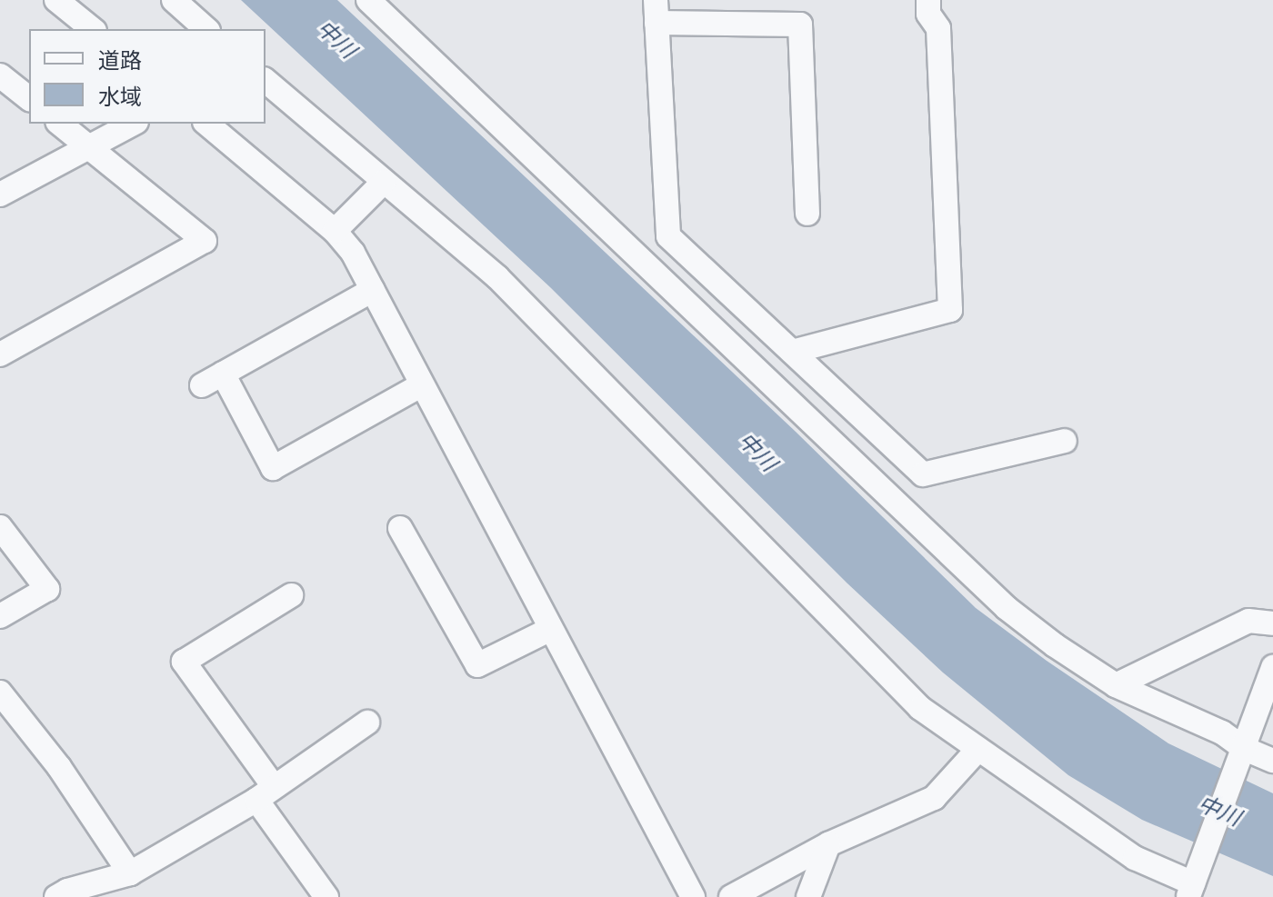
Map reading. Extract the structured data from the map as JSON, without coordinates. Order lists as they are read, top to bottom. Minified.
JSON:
{"water":["中川"],"legend":["道路","水域"]}
